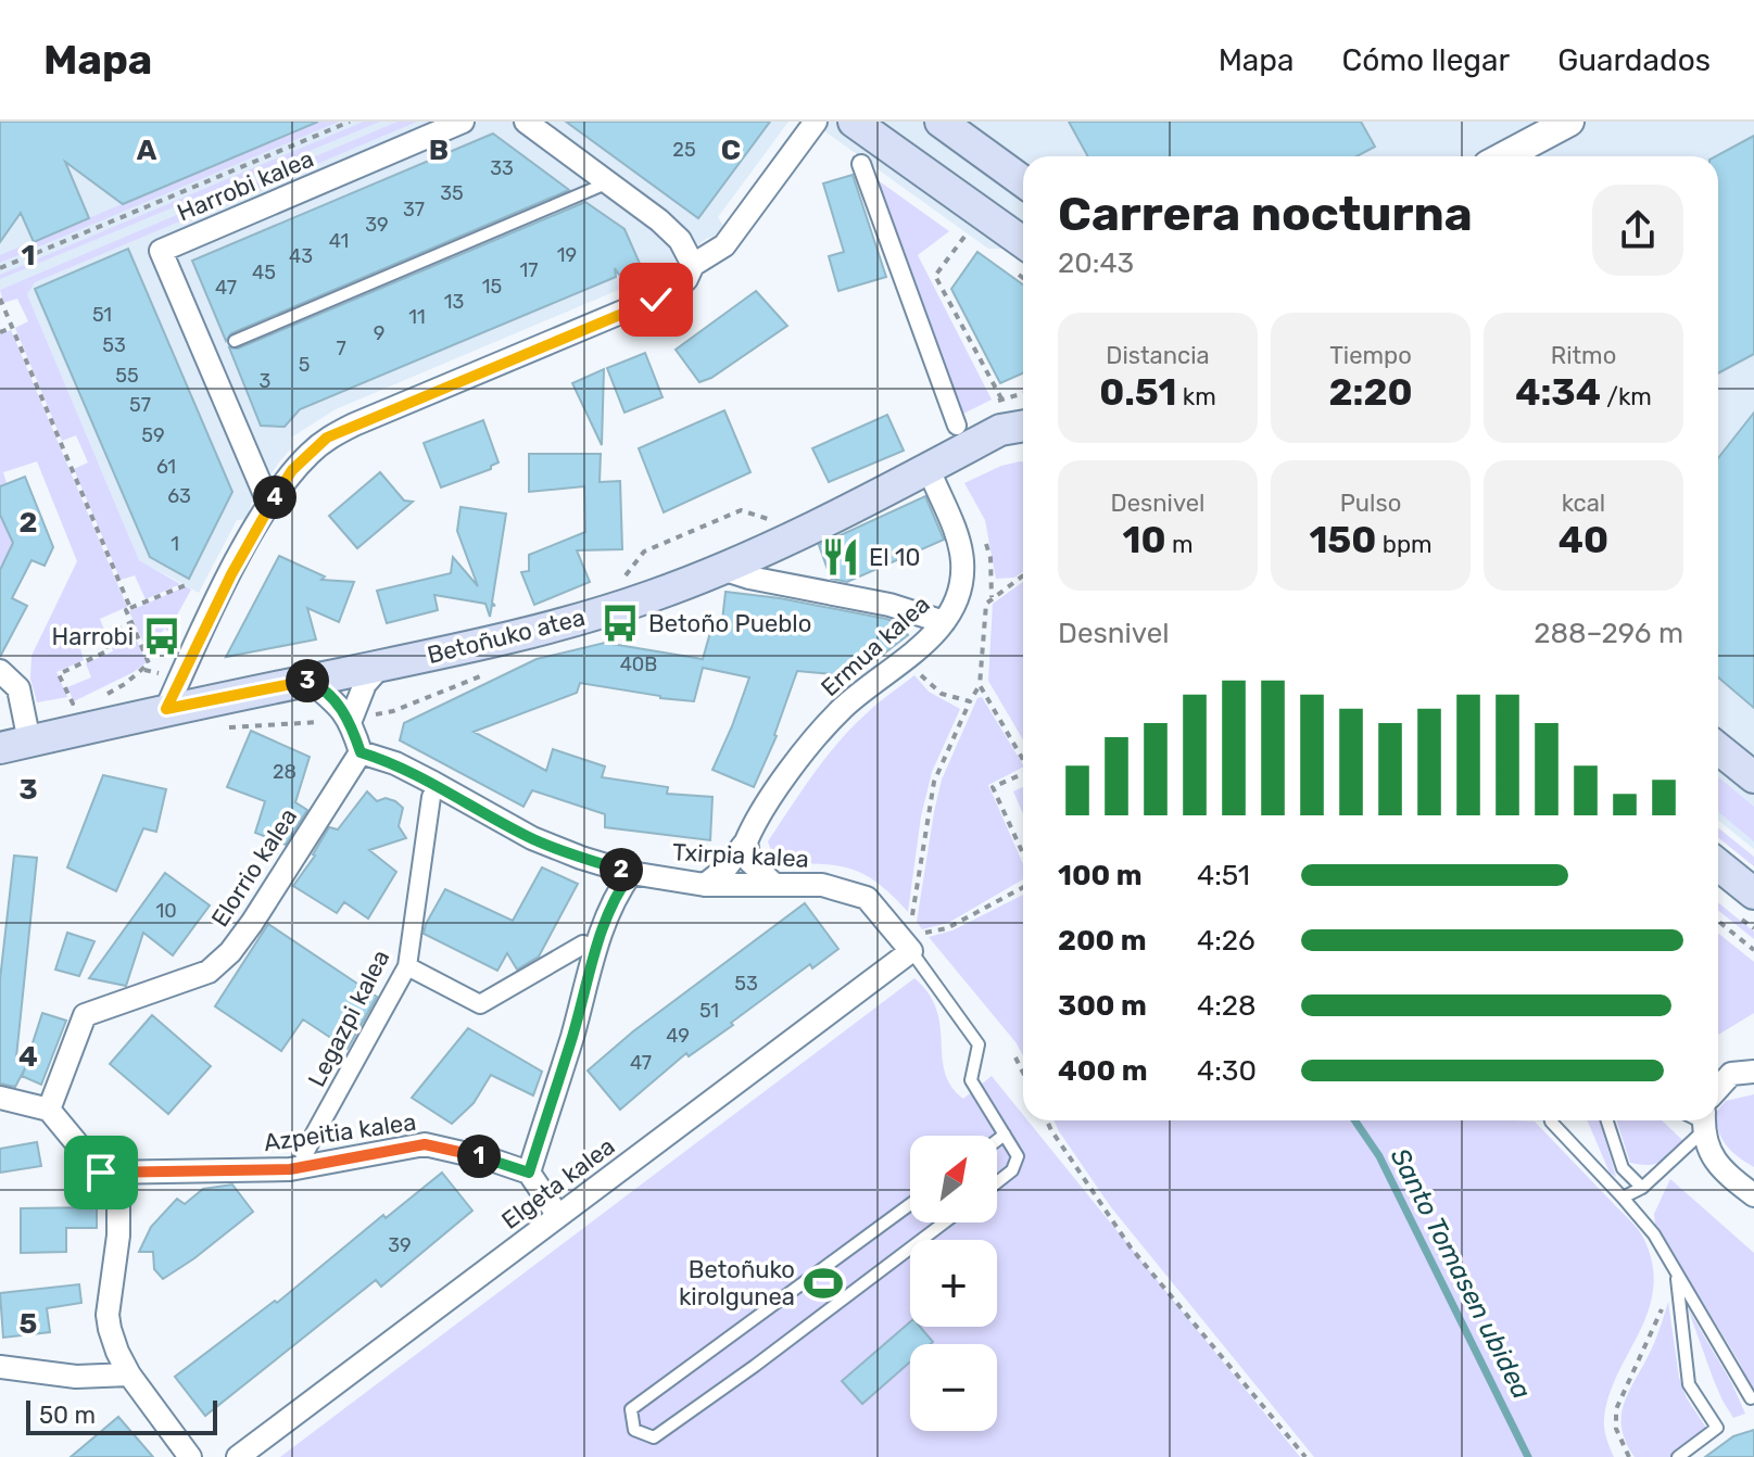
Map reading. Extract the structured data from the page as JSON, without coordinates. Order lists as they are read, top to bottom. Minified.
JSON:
{"streets":{"main road":["Betoñuko atea"],"street":["Harrobi kalea","Ermua kalea","Txirpia kalea","Elorrio kalea","Legazpi kalea","Azpeitia kalea","Elgeta kalea"]},"crossings":[["Betoñuko atea","Ermua kalea"],["Ermua kalea","Txirpia kalea"],["Txirpia kalea","Elorrio kalea"],["Txirpia kalea","Elgeta kalea"]],"water":["Santo Tomasen ubidea"],"places":{"restaurant":["El 10"],"bus stop":["Betoño Pueblo","Harrobi"],"sports":["Betoñuko kirolgunea"]},"house_numbers":["25","33","35","37","39","41","19","43","17","45","15","47","13","51","11","9","53","7","5","55","3","57","59","61","63","1","40B","28","10","53","51","49","47","39"],"scale_bar":"50 m","north":"top right","page":{"header":"Mapa","nav":["Mapa","Cómo llegar","Guardados"],"heading":["Carrera nocturna","20:43"],"stats":[["Distancia","0.51 km"],["Tiempo","2:20"],["Ritmo","4:34 /km"],["Desnivel","10 m"],["Pulso","150 bpm"],["kcal","40"]],"pins":["4","3","2","1"],"chart":["Desnivel","288–296 m"],"list":[{"name":"100 m","note":"4:51"},{"name":"200 m","note":"4:26"},{"name":"300 m","note":"4:28"},{"name":"400 m","note":"4:30"}],"map_buttons":["+","−"],"scale":"50 m"},"grid":{"columns":["A","B","C"],"rows":["1","2","3","4","5"]}}
